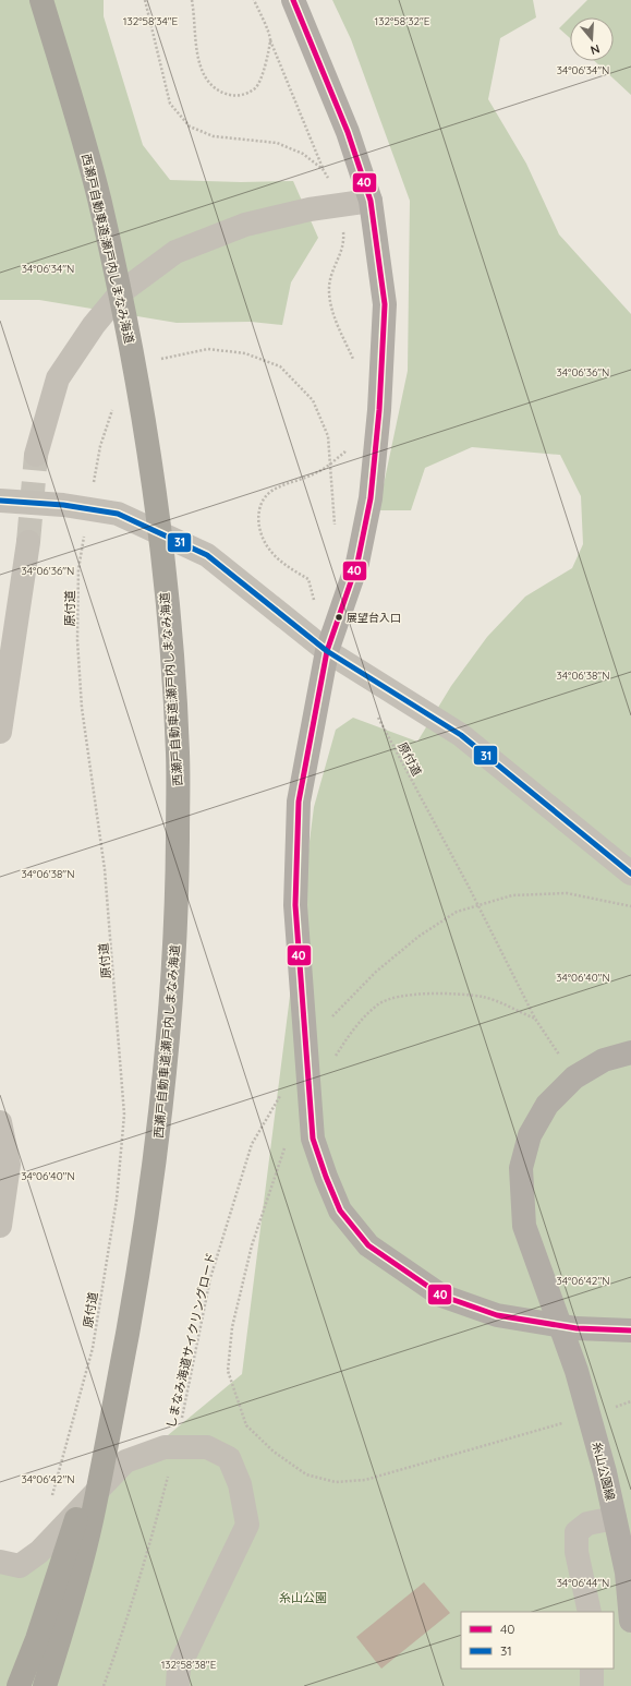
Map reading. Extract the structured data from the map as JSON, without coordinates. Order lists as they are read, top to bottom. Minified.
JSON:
{"streets":{"highway":["西瀬戸自動車道;瀬戸内しまなみ海道"],"main road":["糸山公園線"],"path":["原付道","しまなみ海道サイクリングロード"]},"crossings":[["原付道","糸山公園線"]],"parks":["糸山公園"],"places":["展望台入口"],"lines":["transit line 40","transit line 31"],"legend":["40","31"],"north":"bottom","coordinates":["132°58'34\"E","132°58'32\"E","34°06'34\"N","34°06'36\"N","34°06'38\"N","34°06'40\"N","34°06'42\"N","34°06'44\"N","132°58'38\"E"]}
